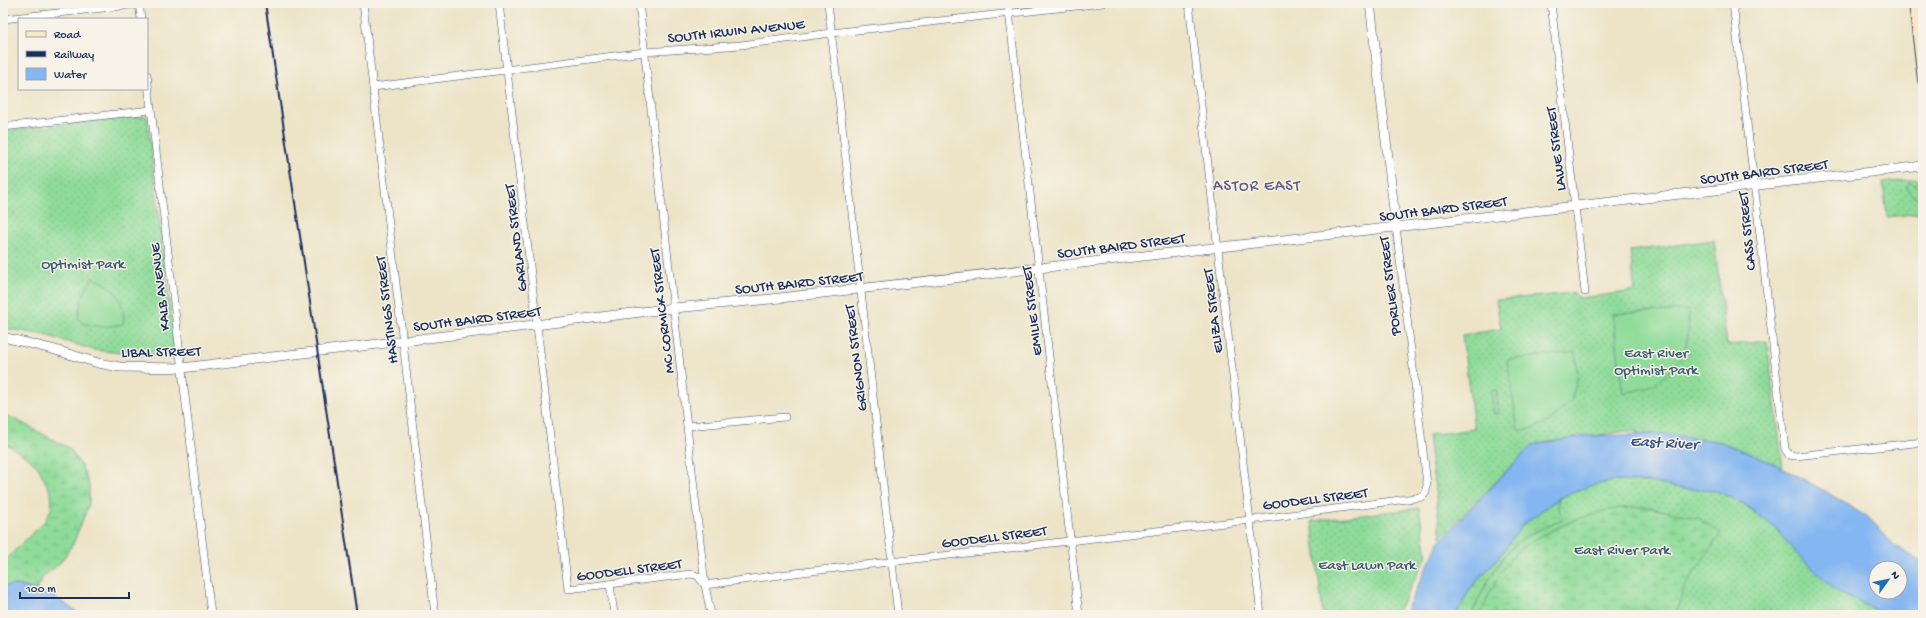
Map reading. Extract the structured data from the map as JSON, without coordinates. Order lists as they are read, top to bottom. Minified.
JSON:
{"streets":{"street":["SOUTH IRWIN AVENUE","LAWE STREET","SOUTH BAIRD STREET","CASS STREET","GARLAND STREET","PORLIER STREET","KALB AVENUE","HASTINGS STREET","MC CORMICK STREET","EMILIE STREET","ELIZA STREET","LIBAL STREET","GRIGNON STREET","GOODELL STREET"]},"crossings":[["SOUTH IRWIN AVENUE","GARLAND STREET"],["SOUTH IRWIN AVENUE","HASTINGS STREET"],["SOUTH IRWIN AVENUE","MC CORMICK STREET"],["SOUTH IRWIN AVENUE","EMILIE STREET"],["SOUTH IRWIN AVENUE","GRIGNON STREET"],["LAWE STREET","SOUTH BAIRD STREET"],["SOUTH BAIRD STREET","CASS STREET"],["SOUTH BAIRD STREET","GARLAND STREET"],["SOUTH BAIRD STREET","PORLIER STREET"],["SOUTH BAIRD STREET","HASTINGS STREET"],["SOUTH BAIRD STREET","MC CORMICK STREET"],["SOUTH BAIRD STREET","EMILIE STREET"],["SOUTH BAIRD STREET","ELIZA STREET"],["SOUTH BAIRD STREET","LIBAL STREET"],["SOUTH BAIRD STREET","GRIGNON STREET"],["GARLAND STREET","GOODELL STREET"],["PORLIER STREET","GOODELL STREET"],["KALB AVENUE","LIBAL STREET"],["MC CORMICK STREET","GOODELL STREET"],["EMILIE STREET","GOODELL STREET"],["ELIZA STREET","GOODELL STREET"],["GRIGNON STREET","GOODELL STREET"]],"districts":["ASTOR EAST"],"water":["East River"],"parks":["Optimist Park","East River Optimist Park","East River Park","East Lawn Park"],"legend":["Road","Railway","Water"],"scale_bar":"100 m","north":"top right"}
